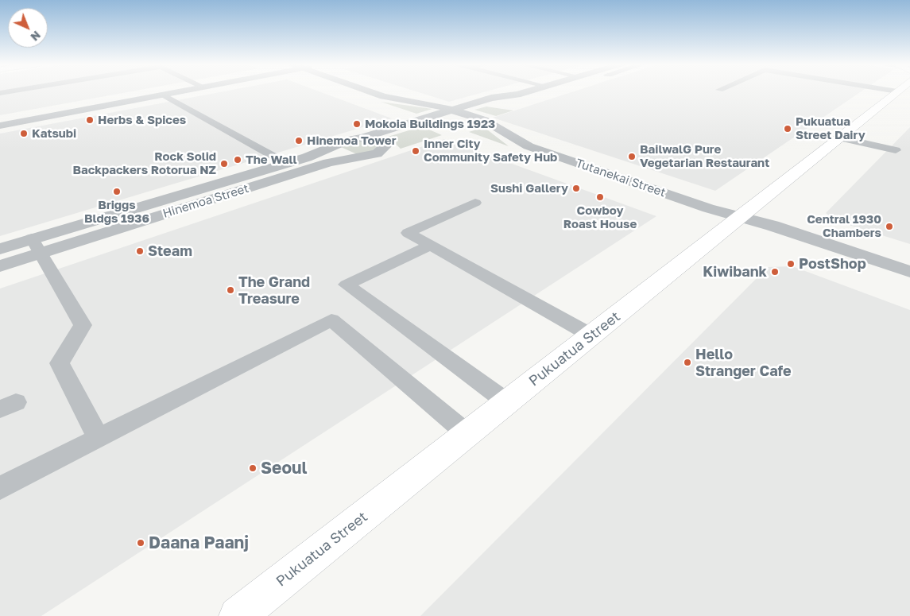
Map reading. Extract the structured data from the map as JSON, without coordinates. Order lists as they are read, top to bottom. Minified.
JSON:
{"streets":{"main road":["Pukuatua Street"],"street":["Tutanekai Street","Hinemoa Street"]},"crossings":[["Tutanekai Street","Hinemoa Street"],["Tutanekai Street","Pukuatua Street"]],"places":["Herbs & Spices","Mokoia Buildings 1923","Pukuatua Street Dairy","Katsubi","Hinemoa Tower","Inner City Community Safety Hub","BailwalG Pure Vegetarian Restaurant","The Wall","Rock Solid Backpackers Rotorua NZ","Sushi Gallery","Briggs Bldgs 1936","Cowboy Roast House","Central 1930 Chambers","Steam","PostShop","Kiwibank","The Grand Treasure","Hello Stranger Cafe","Seoul","Daana Paanj"],"north":"bottom right"}
